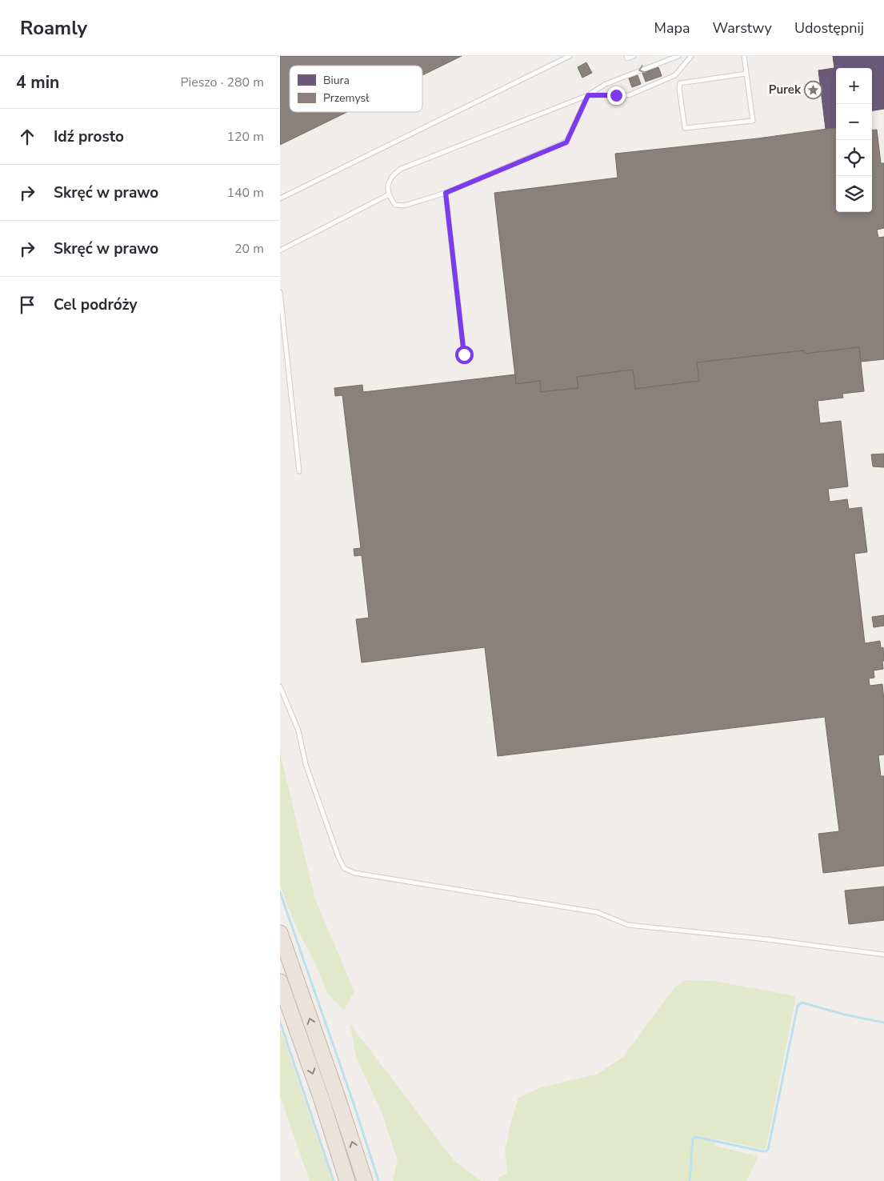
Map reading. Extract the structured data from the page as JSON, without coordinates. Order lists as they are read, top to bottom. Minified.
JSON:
{"places":{"place":["Purek"]},"legend":["Biura","Przemysł"],"page":{"header":"Roamly","nav":["Mapa","Warstwy","Udostępnij"],"heading":["4 min","Pieszo · 280 m"],"map_buttons":["+","−"],"list":[["Idź prosto","120 m"],["Skręć w prawo","140 m"],["Skręć w prawo","20 m"],"Cel podróży"]}}
